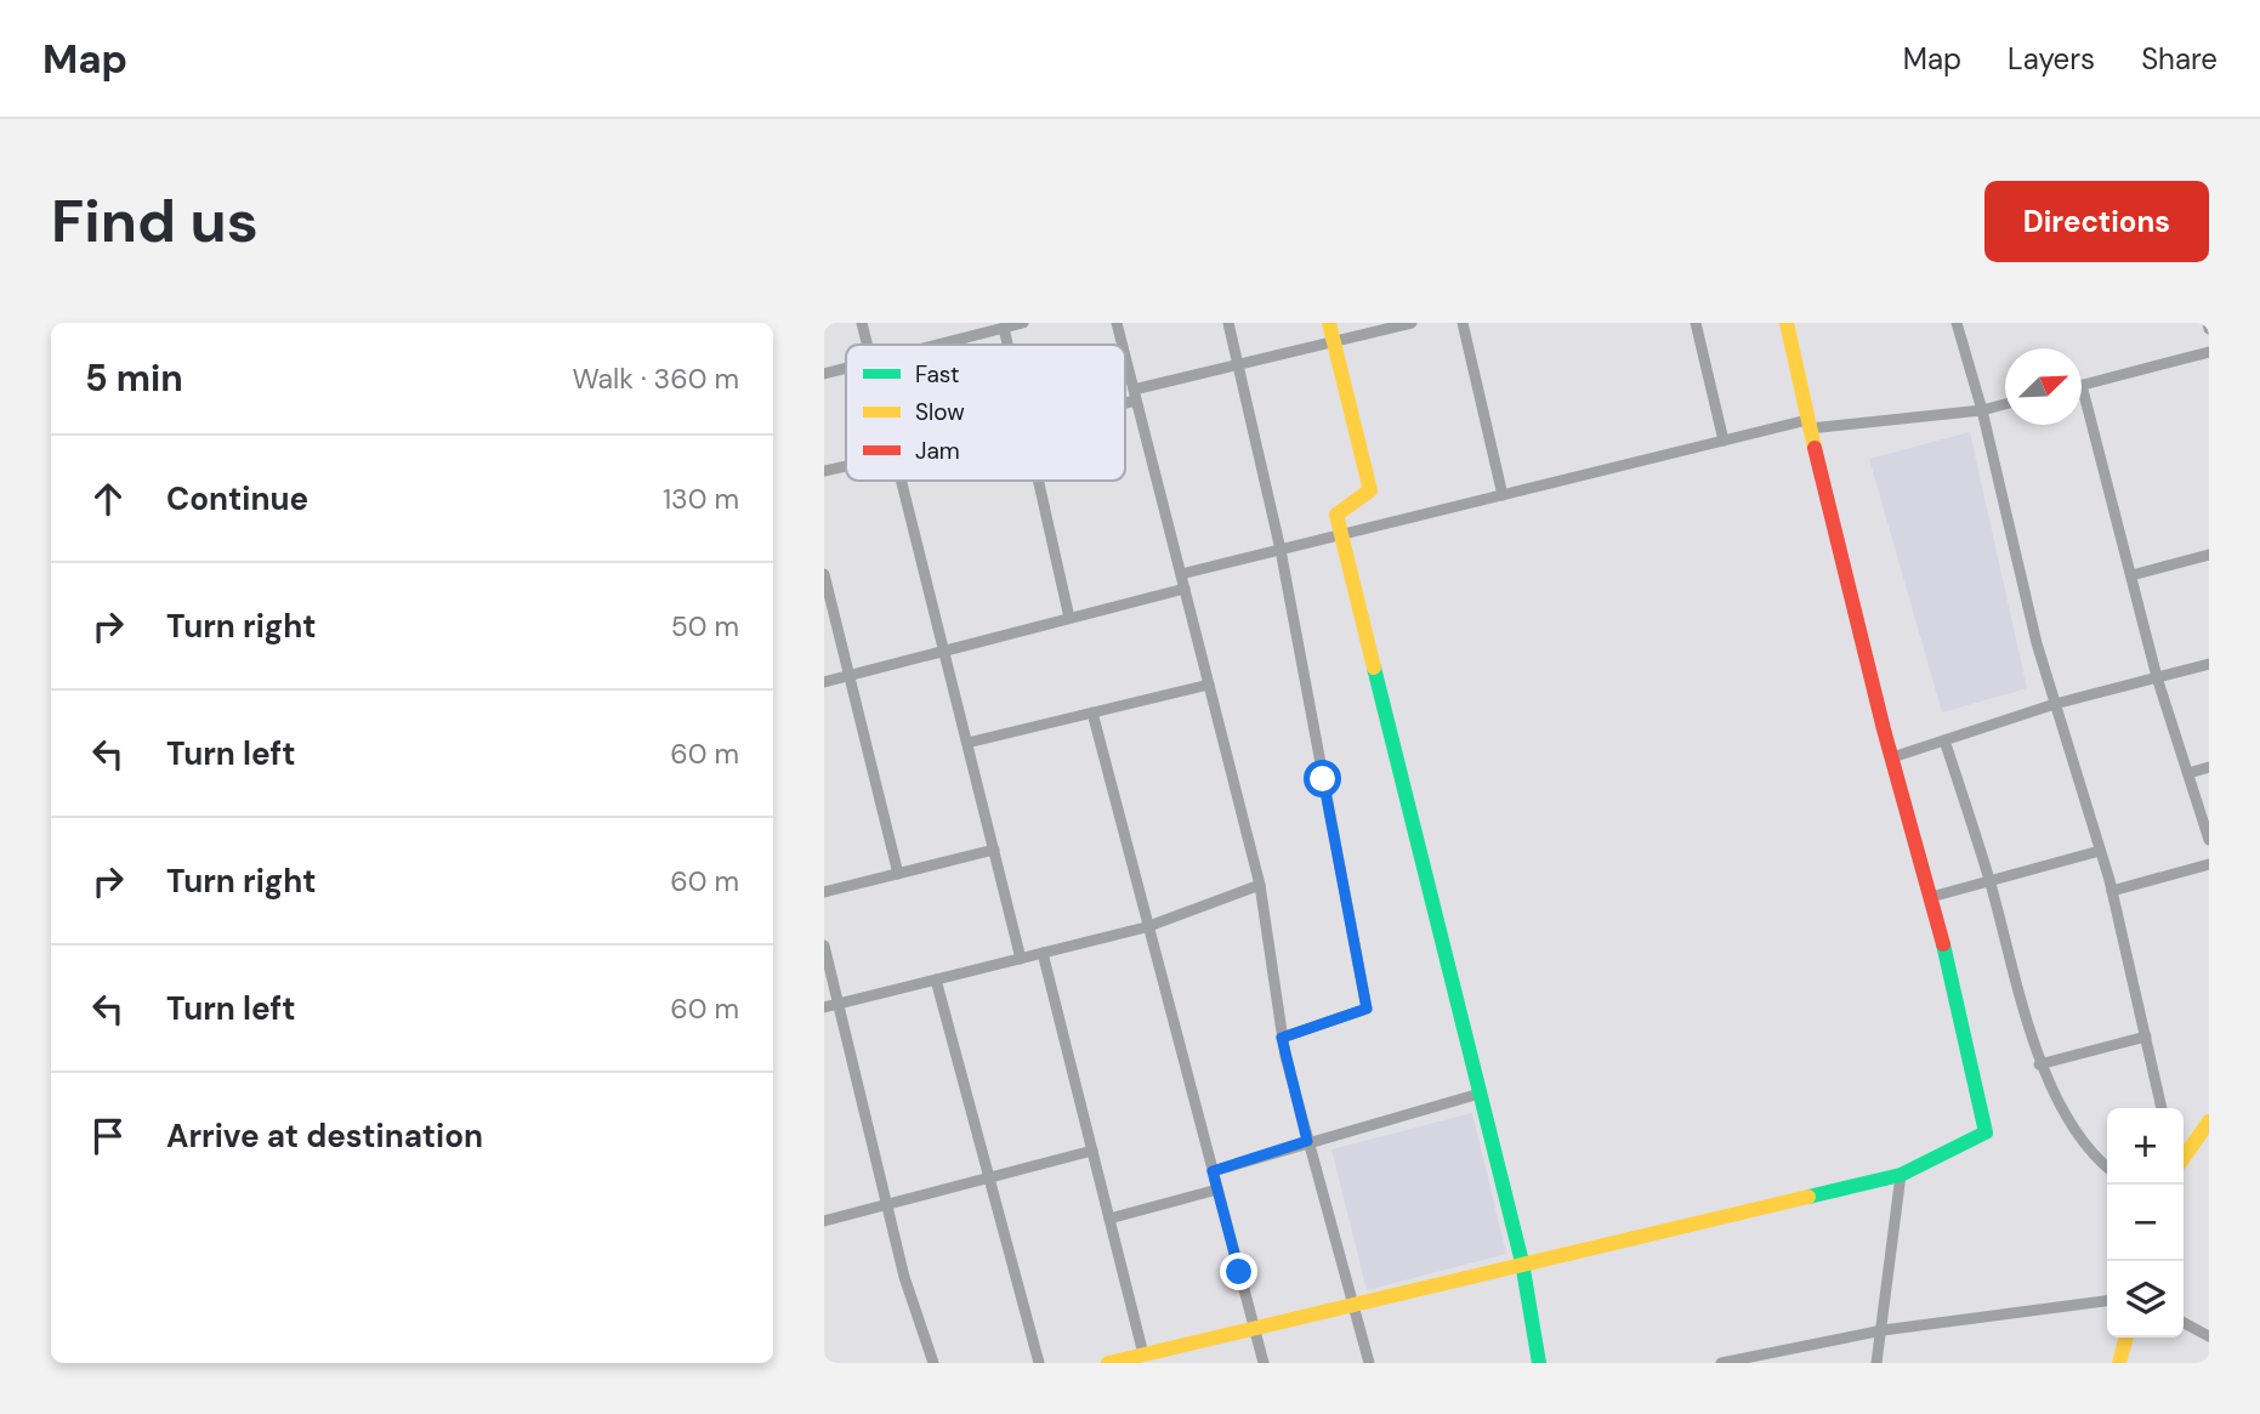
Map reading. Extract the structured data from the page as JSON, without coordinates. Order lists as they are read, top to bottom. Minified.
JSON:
{"legend":["Fast","Slow","Jam"],"north":"top right","page":{"header":"Map","nav":["Map","Layers","Share"],"buttons":"Directions","title":"Find us","heading":["5 min","Walk · 360 m"],"list":[["Continue","130 m"],["Turn right","50 m"],["Turn left","60 m"],["Turn right","60 m"],["Turn left","60 m"],"Arrive at destination"],"map_buttons":["+","−"]}}
